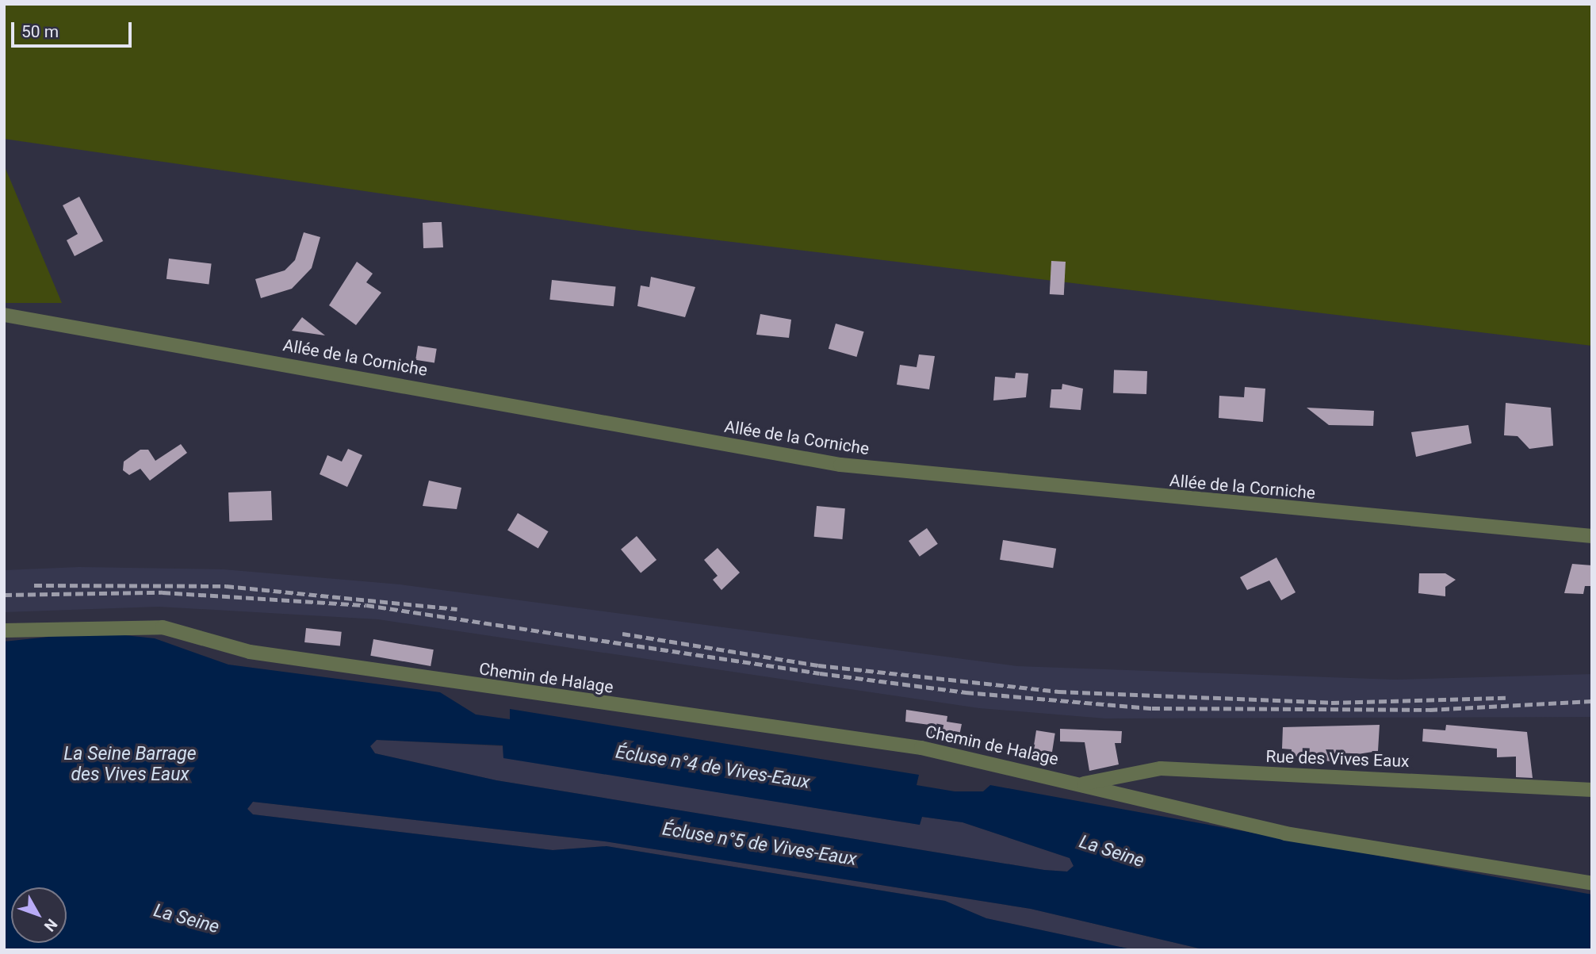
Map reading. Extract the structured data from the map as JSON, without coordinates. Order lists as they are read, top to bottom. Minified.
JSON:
{"streets":{"street":["Allée de la Corniche","Chemin de Halage","Rue des Vives Eaux"]},"crossings":[["Chemin de Halage","Rue des Vives Eaux"]],"water":["La Seine Barrage des Vives Eaux","Écluse n°4 de Vives-Eaux","Écluse n°5 de Vives-Eaux","La Seine"],"scale_bar":"50 m","north":"bottom right"}
